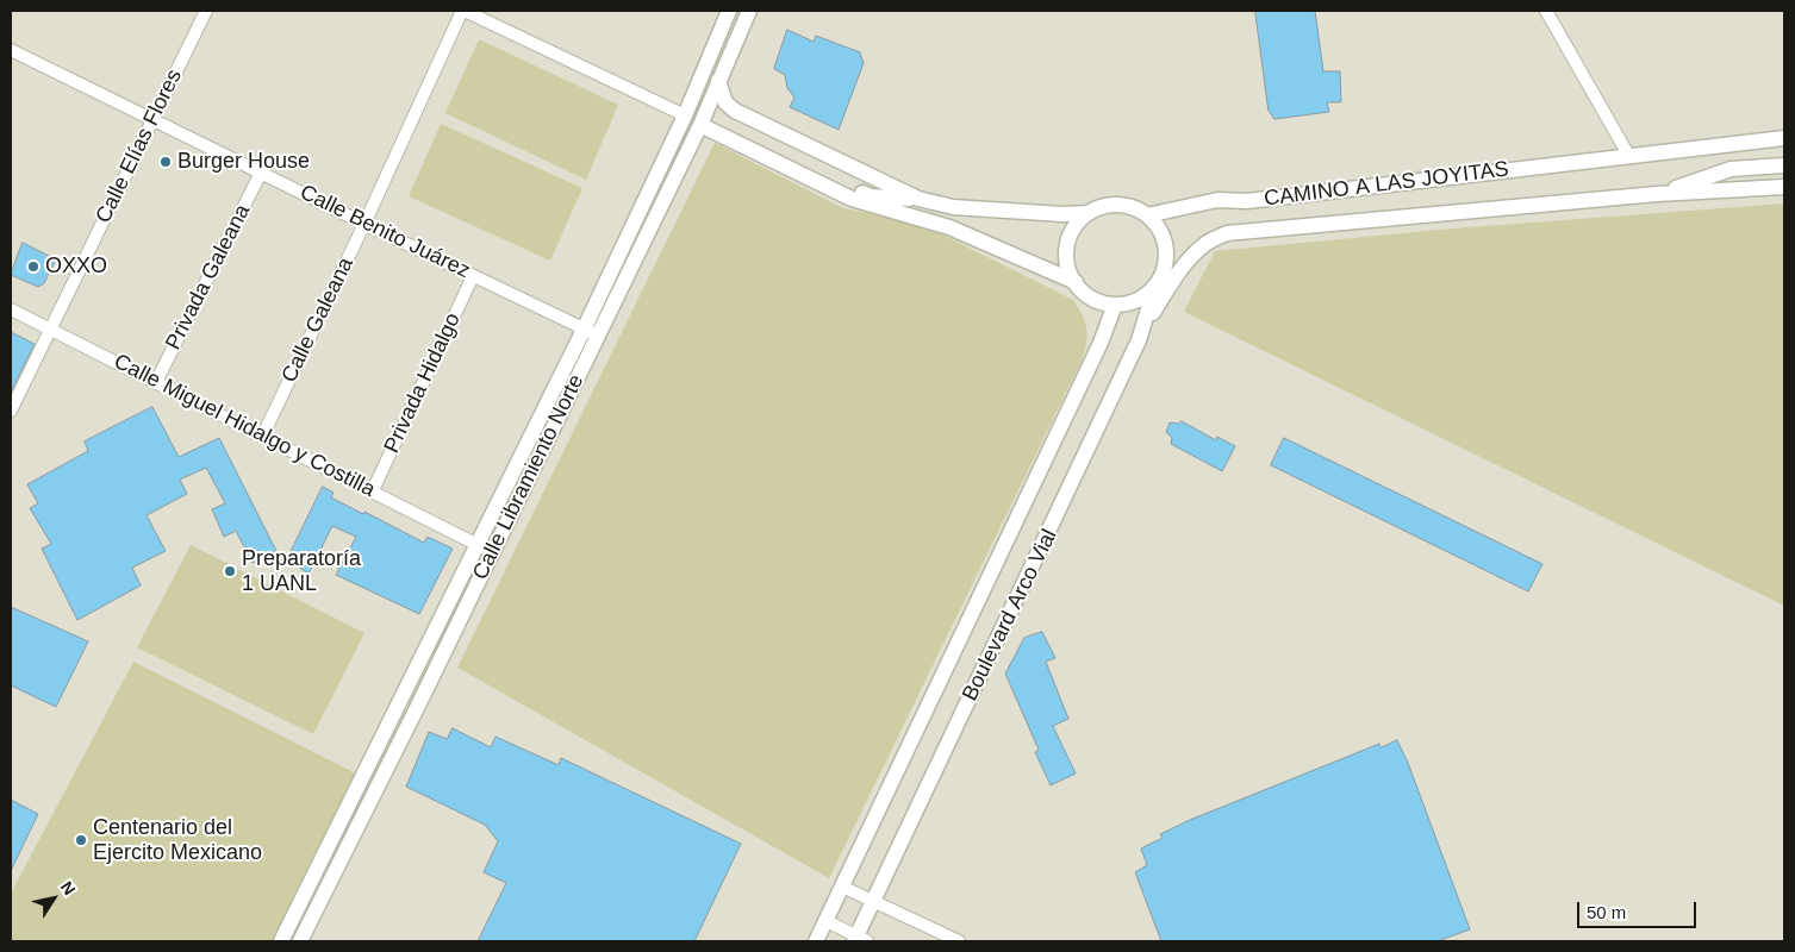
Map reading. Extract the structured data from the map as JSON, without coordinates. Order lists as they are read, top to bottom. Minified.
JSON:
{"streets":{"street":["Calle Elías Flores","CAMINO A LAS JOYITAS","Calle Benito Juárez","Privada Galeana","Calle Galeana","Privada Hidalgo","Calle Miguel Hidalgo y Costilla","Calle Libramiento Norte","Boulevard Arco Vial"]},"crossings":[["Calle Elías Flores","Calle Benito Juárez"],["Calle Elías Flores","Calle Miguel Hidalgo y Costilla"],["CAMINO A LAS JOYITAS","Boulevard Arco Vial"],["Calle Benito Juárez","Privada Galeana"],["Calle Benito Juárez","Calle Galeana"],["Calle Benito Juárez","Privada Hidalgo"],["Calle Benito Juárez","Calle Libramiento Norte"],["Privada Galeana","Calle Miguel Hidalgo y Costilla"],["Calle Galeana","Calle Miguel Hidalgo y Costilla"],["Privada Hidalgo","Calle Miguel Hidalgo y Costilla"],["Calle Miguel Hidalgo y Costilla","Calle Libramiento Norte"]],"places":["Burger House","OXXO","Preparatoría 1 UANL","Centenario del Ejercito Mexicano"],"scale_bar":"50 m","north":"top right"}
